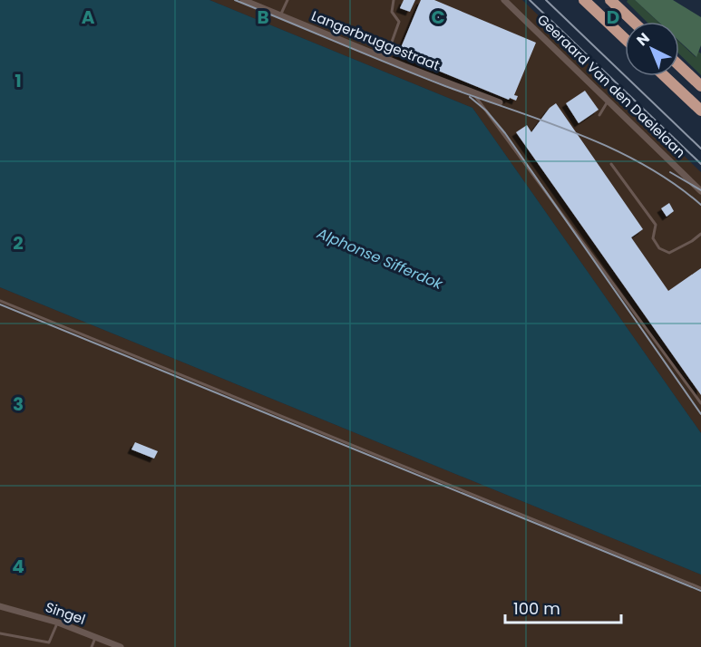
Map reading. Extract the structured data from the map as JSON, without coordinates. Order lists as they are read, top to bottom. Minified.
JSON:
{"streets":{"street":["Langerbruggestraat","Geeraard Van den Daelelaan","Singel"]},"water":["Alphonse Sifferdok"],"scale_bar":"100 m","north":"top left","grid":{"columns":["A","B","C","D"],"rows":["1","2","3","4"]}}
